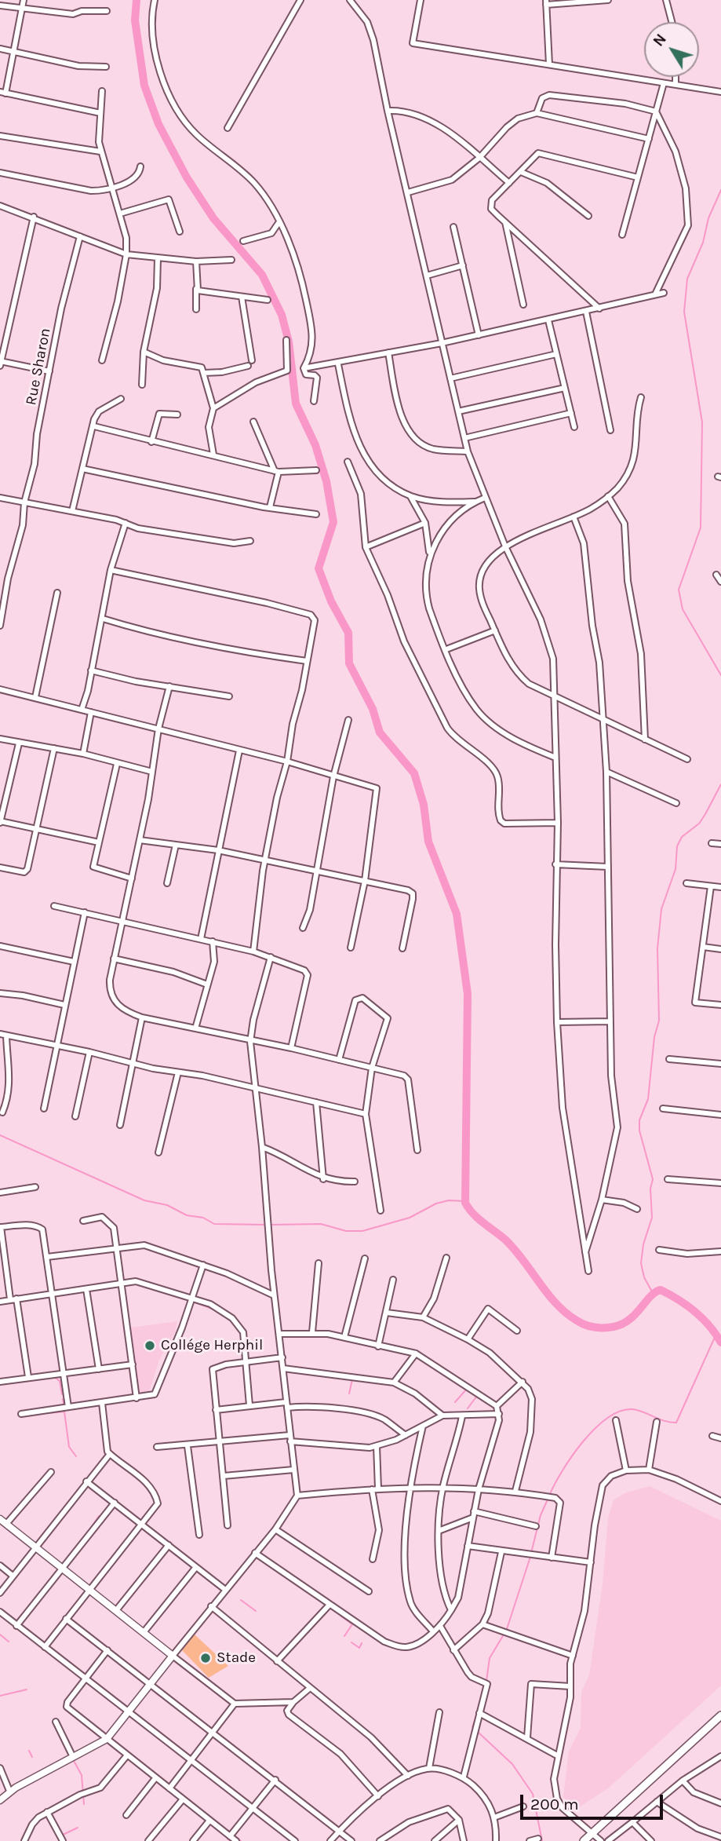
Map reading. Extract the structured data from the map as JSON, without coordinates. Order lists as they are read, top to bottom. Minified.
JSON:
{"streets":{"street":["Rue Sharon"]},"places":["Collége Herphil","Stade"],"scale_bar":"200 m","north":"top left"}
